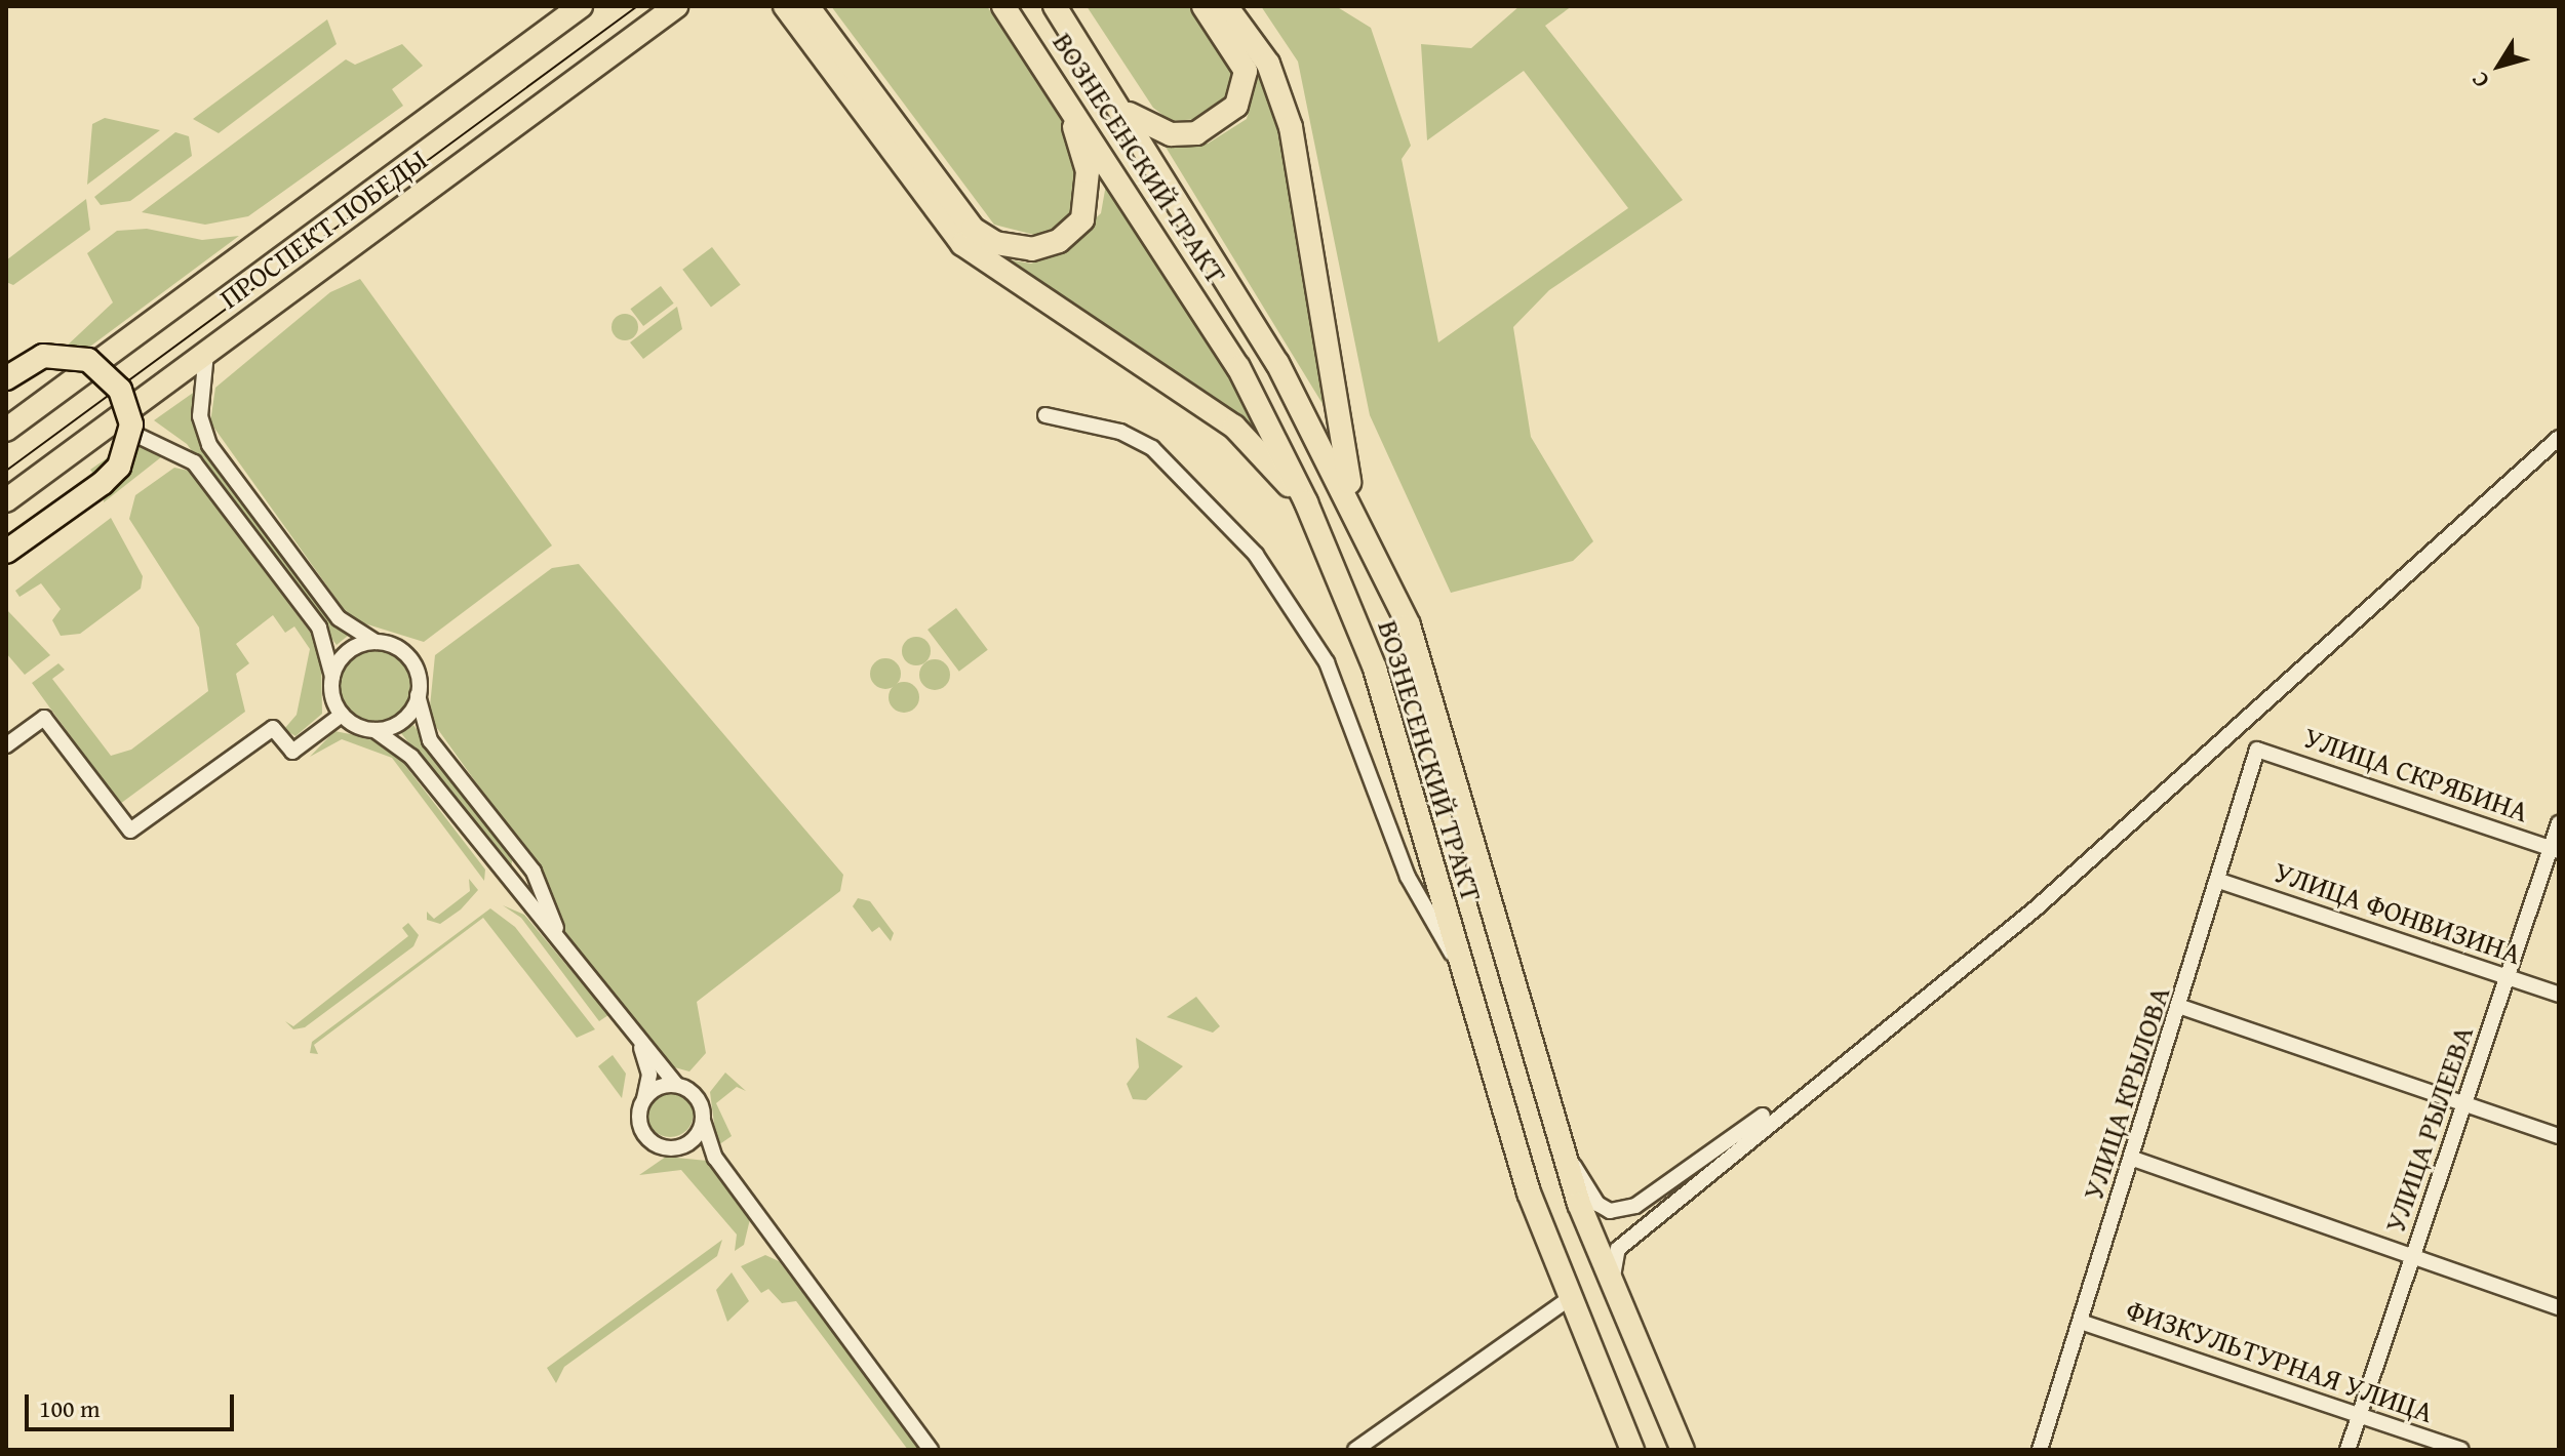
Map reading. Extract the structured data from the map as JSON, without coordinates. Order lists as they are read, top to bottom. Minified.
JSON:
{"streets":{"main road":["ВОЗНЕСЕНСКИЙ ТРАКТ","ПРОСПЕКТ ПОБЕДЫ"],"street":["УЛИЦА СКРЯБИНА","УЛИЦА ФОНВИЗИНА","УЛИЦА КРЫЛОВА","УЛИЦА РЫЛЕЕВА","ФИЗКУЛЬТУРНАЯ УЛИЦА"]},"crossings":[["УЛИЦА СКРЯБИНА","УЛИЦА КРЫЛОВА"],["УЛИЦА СКРЯБИНА","УЛИЦА РЫЛЕЕВА"],["УЛИЦА ФОНВИЗИНА","УЛИЦА КРЫЛОВА"],["УЛИЦА ФОНВИЗИНА","УЛИЦА РЫЛЕЕВА"],["УЛИЦА КРЫЛОВА","ФИЗКУЛЬТУРНАЯ УЛИЦА"],["УЛИЦА РЫЛЕЕВА","ФИЗКУЛЬТУРНАЯ УЛИЦА"]],"scale_bar":"100 m","north":"bottom left"}
